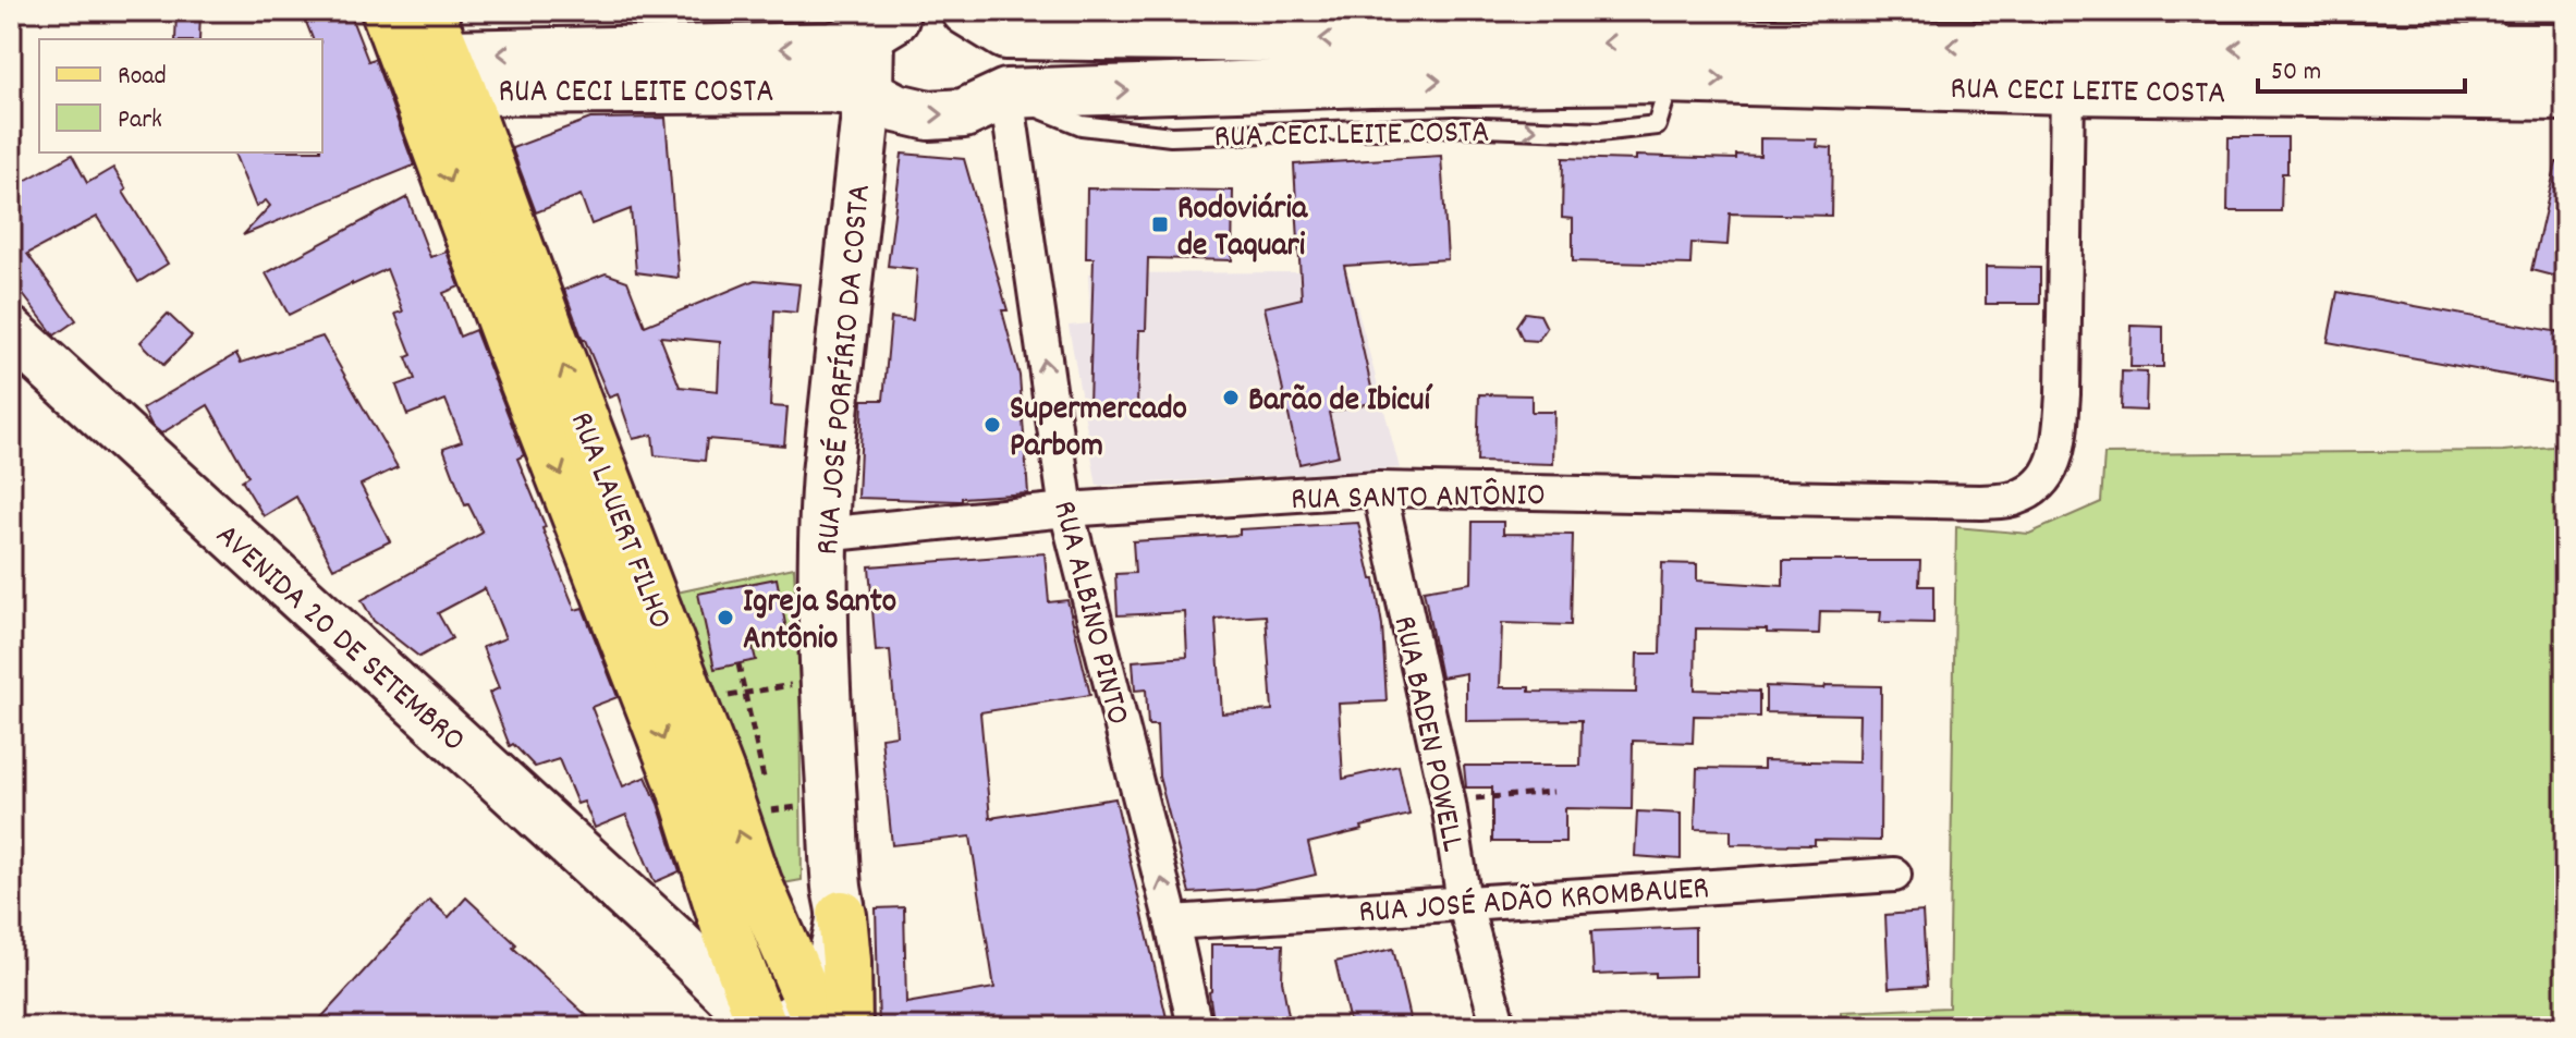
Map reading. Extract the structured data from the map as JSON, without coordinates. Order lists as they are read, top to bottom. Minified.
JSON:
{"streets":{"main road":["RUA LAUERT FILHO"],"street":["RUA CECI LEITE COSTA","RUA JOSÉ PORFÍRIO DA COSTA","RUA SANTO ANTÔNIO","RUA ALBINO PINTO","AVENIDA 20 DE SETEMBRO","RUA BADEN POWELL","RUA JOSÉ ADÃO KROMBAUER"]},"crossings":[["RUA CECI LEITE COSTA","RUA JOSÉ PORFÍRIO DA COSTA"],["RUA CECI LEITE COSTA","RUA SANTO ANTÔNIO"],["RUA CECI LEITE COSTA","RUA LAUERT FILHO"],["RUA CECI LEITE COSTA","RUA ALBINO PINTO"],["RUA JOSÉ PORFÍRIO DA COSTA","RUA SANTO ANTÔNIO"],["RUA JOSÉ PORFÍRIO DA COSTA","RUA LAUERT FILHO"],["RUA SANTO ANTÔNIO","RUA ALBINO PINTO"],["RUA SANTO ANTÔNIO","RUA BADEN POWELL"],["RUA LAUERT FILHO","AVENIDA 20 DE SETEMBRO"],["RUA ALBINO PINTO","RUA JOSÉ ADÃO KROMBAUER"],["RUA BADEN POWELL","RUA JOSÉ ADÃO KROMBAUER"]],"one_way":["RUA ALBINO PINTO"],"places":{"transit":["Rodoviária de Taquari"],"other":["Barão de Ibicuí","Supermercado Parbom","Igreja Santo Antônio"]},"legend":["Road","Park"],"scale_bar":"50 m"}
